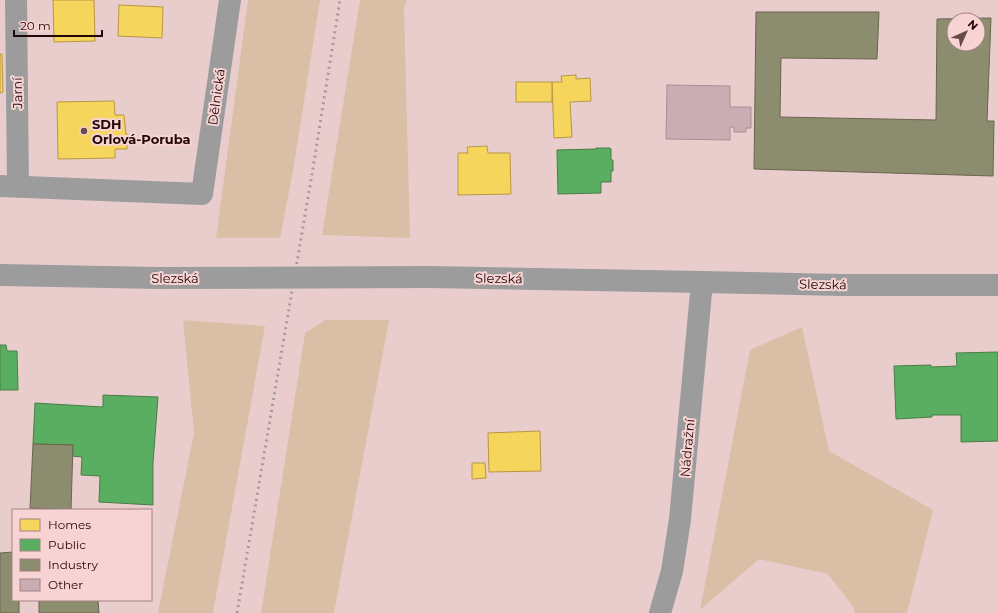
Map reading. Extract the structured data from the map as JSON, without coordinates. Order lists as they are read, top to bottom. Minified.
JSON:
{"streets":{"street":["Jarní","Dělnická","Slezská","Nádražní"]},"crossings":[["Jarní","Dělnická"],["Slezská","Nádražní"]],"places":["SDH Orlová-Poruba"],"legend":["Homes","Public","Industry","Other"],"scale_bar":"20 m","north":"top right"}
